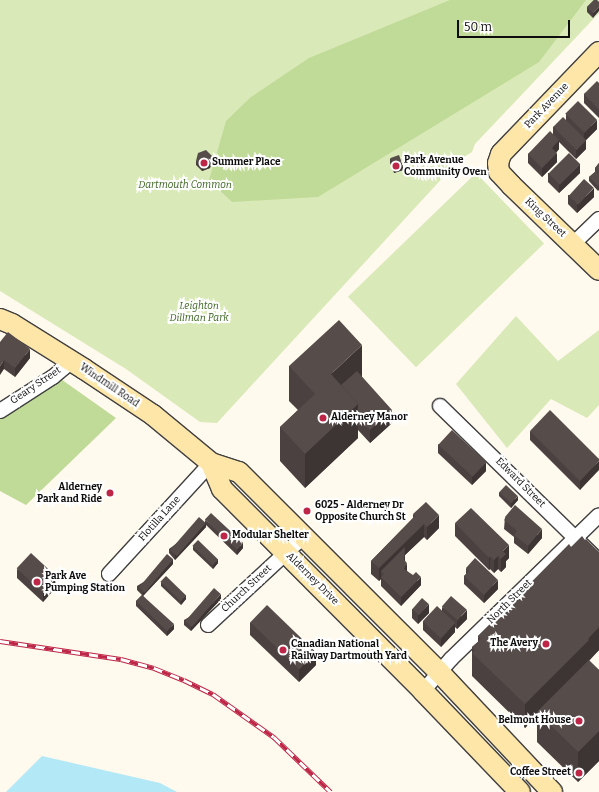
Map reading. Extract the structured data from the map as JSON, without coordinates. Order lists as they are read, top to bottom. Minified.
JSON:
{"streets":{"main road":["Park Avenue","King Street","Windmill Road","Alderney Drive"],"street":["Geary Street","Edward Street","Flotilla Lane","Church Street","North Street"]},"crossings":[["Park Avenue","King Street"],["Geary Street","Windmill Road"],["Windmill Road","Flotilla Lane"],["Windmill Road","Alderney Drive"],["Edward Street","North Street"],["Flotilla Lane","Alderney Drive"],["Alderney Drive","Church Street"],["Alderney Drive","North Street"]],"parks":["Dartmouth Common","Leighton Dillman Park"],"places":["Summer Place","Park Avenue Community Oven","Alderney Manor","Alderney Park and Ride","6025 - Alderney Dr Opposite Church St","Modular Shelter","Park Ave Pumping Station","The Avery","Canadian National Railway Dartmouth Yard","Belmont House","Coffee Street"],"scale_bar":"50 m"}
